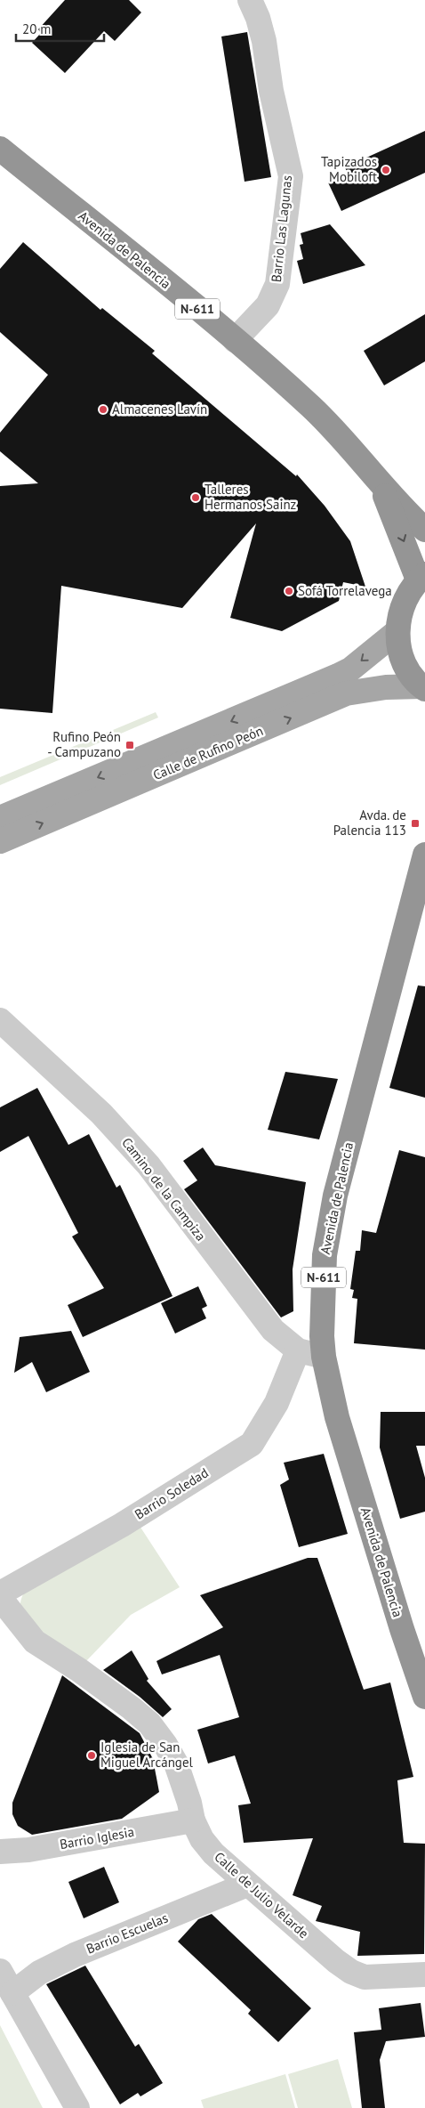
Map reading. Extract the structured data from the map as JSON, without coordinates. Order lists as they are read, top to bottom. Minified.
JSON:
{"streets":{"highway":["Avenida de Palencia","N-611"],"main road":["Calle de Rufino Peón"],"street":["Barrio Las Lagunas","Camino de la Campiza","Barrio Soledad","Barrio Iglesia","Calle de Julio Velarde","Barrio Escuelas"]},"crossings":[["Barrio Las Lagunas","Avenida de Palencia"],["Avenida de Palencia","N-611"],["Avenida de Palencia","Camino de la Campiza"],["N-611","Calle de Rufino Peón"],["Camino de la Campiza","Barrio Soledad"],["Barrio Iglesia","Calle de Julio Velarde"],["Calle de Julio Velarde","Barrio Escuelas"]],"places":{"other":["Tapizados Mobiloft","Almacenes Lavín","Talleres Hermanos Sainz","Sofá Torrelavega","Iglesia de San Miguel Arcángel"],"transit":["Rufino Peón - Campuzano","Avda. de Palencia 113"]},"scale_bar":"20 m"}
